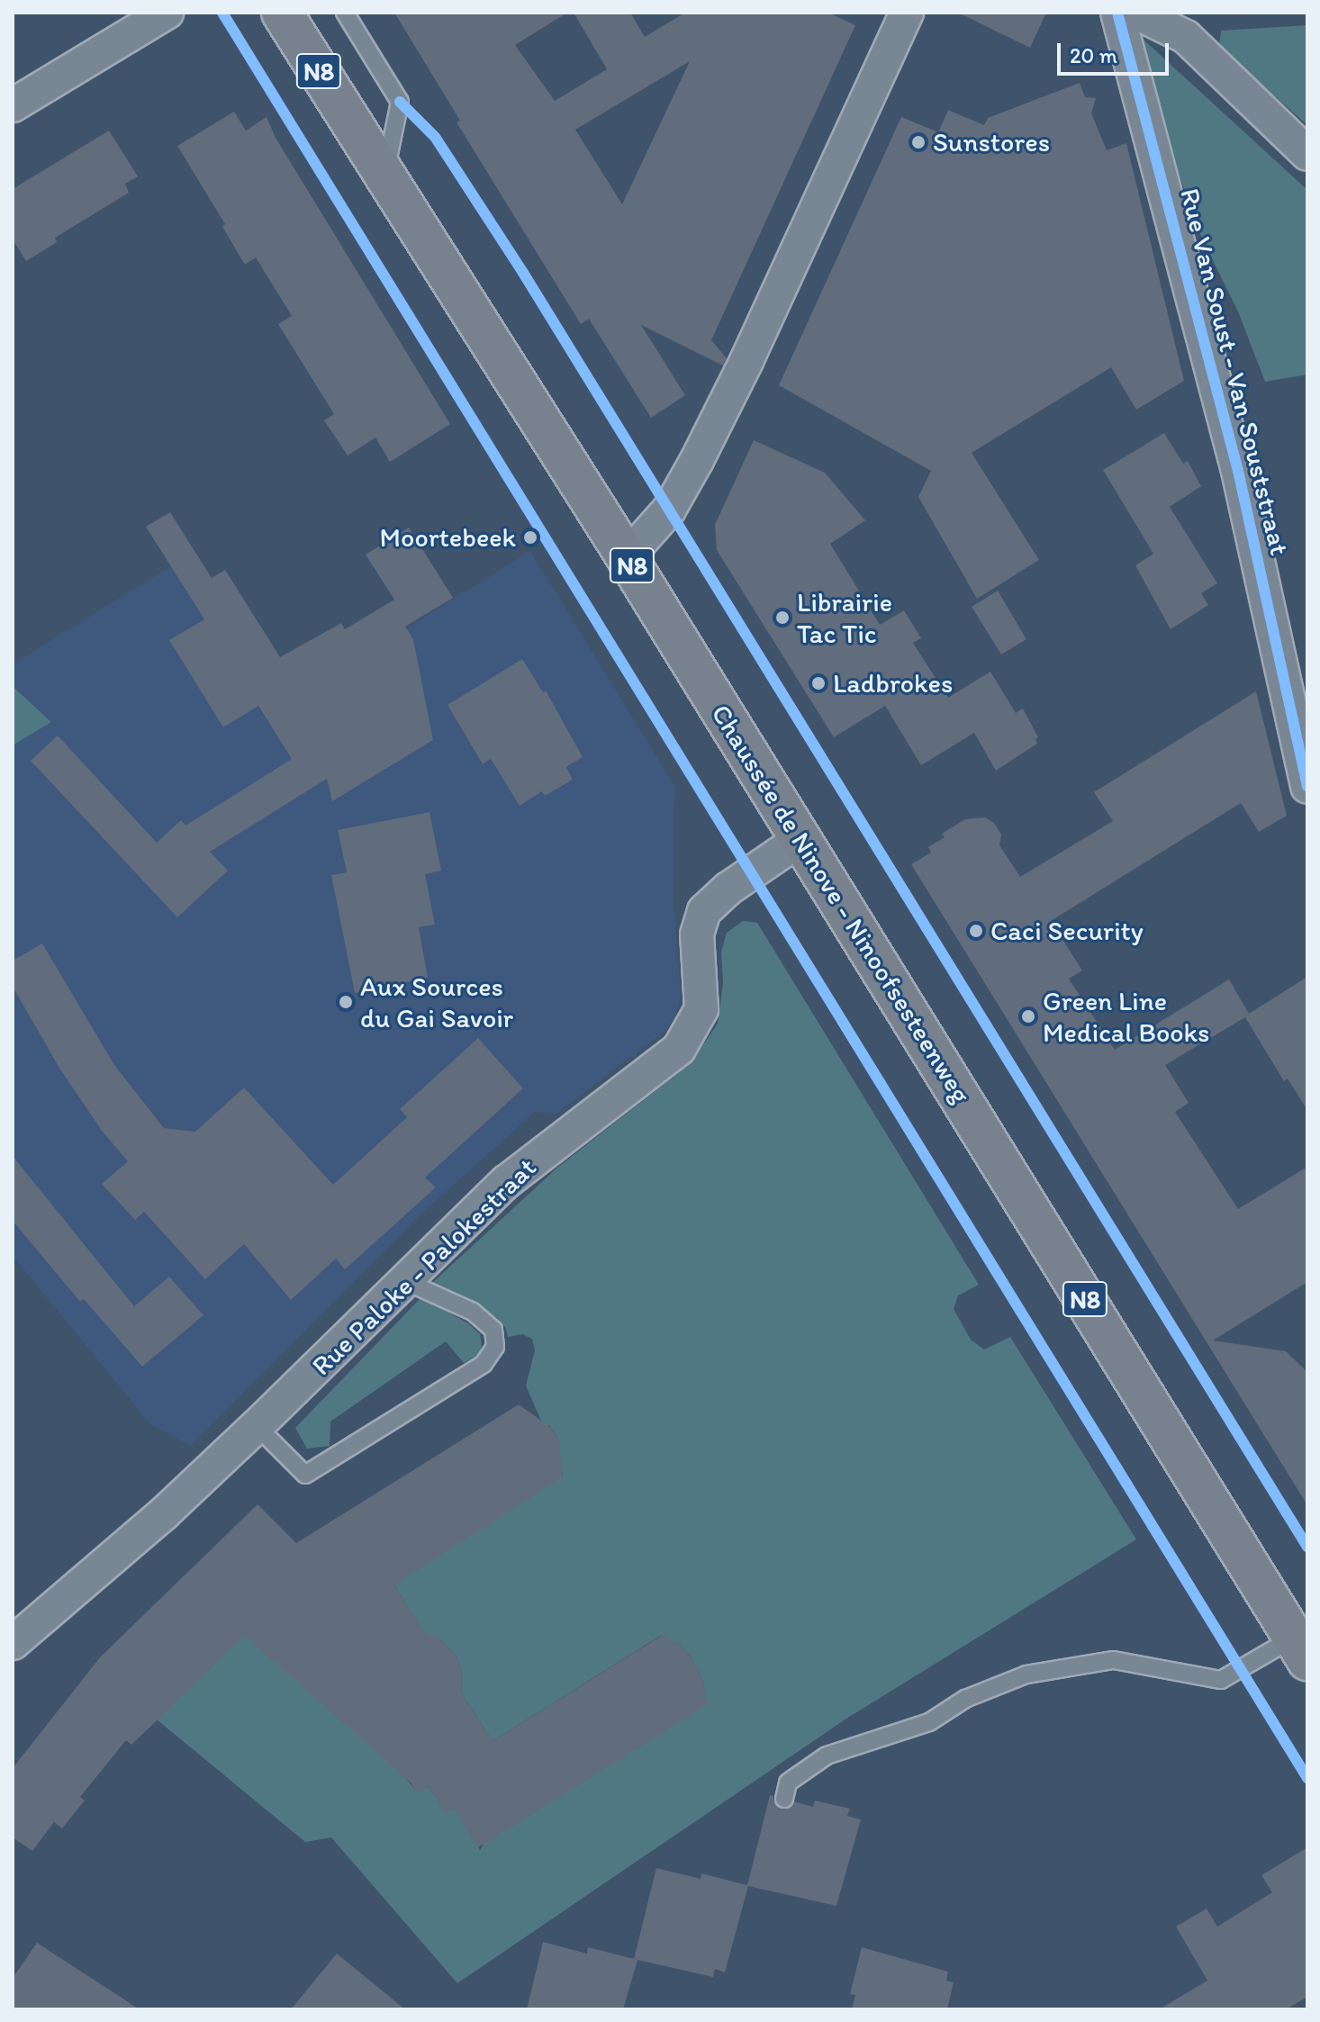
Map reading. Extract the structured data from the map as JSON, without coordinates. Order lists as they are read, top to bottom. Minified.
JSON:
{"streets":{"main road":["N8","Chaussée de Ninove - Ninoofsesteenweg"],"street":["Rue Van Soust - Van Souststraat","Rue Paloke - Palokestraat"]},"crossings":[["Chaussée de Ninove - Ninoofsesteenweg","Rue Paloke - Palokestraat"]],"places":["Sunstores","Moortebeek","Librairie Tac Tic","Ladbrokes","Caci Security","Aux Sources du Gai Savoir","Green Line Medical Books"],"scale_bar":"20 m"}
